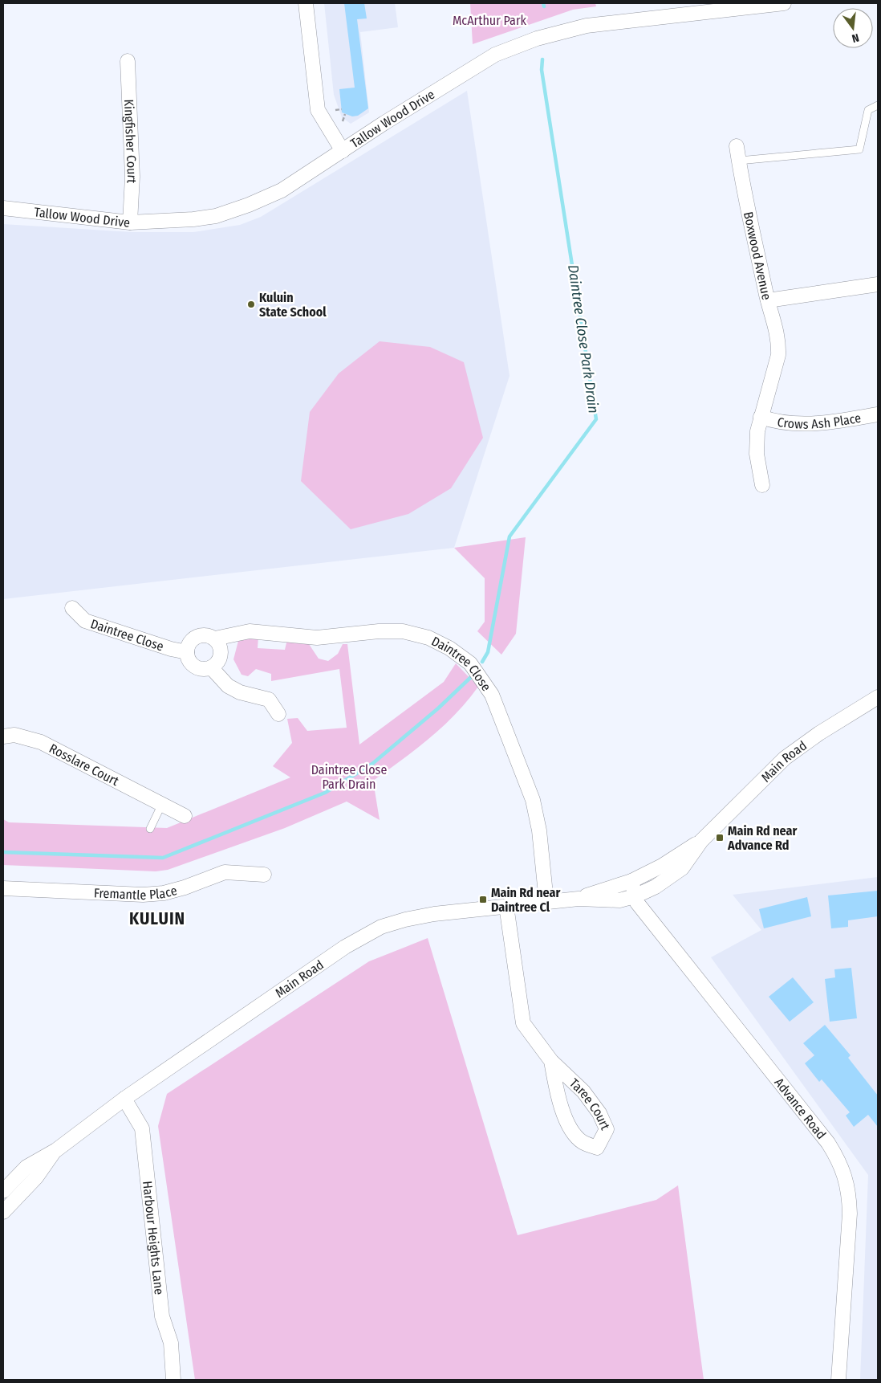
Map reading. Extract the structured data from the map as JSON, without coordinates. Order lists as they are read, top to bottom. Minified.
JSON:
{"streets":{"street":["Tallow Wood Drive","Kingfisher Court","Boxwood Avenue","Crows Ash Place","Daintree Close","Main Road","Rosslare Court","Fremantle Place","Taree Court","Advance Road","Harbour Heights Lane"]},"crossings":[["Tallow Wood Drive","Kingfisher Court"],["Boxwood Avenue","Crows Ash Place"],["Daintree Close","Main Road"],["Main Road","Taree Court"],["Main Road","Advance Road"],["Main Road","Harbour Heights Lane"]],"districts":["KULUIN"],"water":["Daintree Close Park Drain"],"parks":["McArthur Park","Daintree Close Park Drain"],"places":{"other":["Kuluin State School"],"transit":["Main Rd near Advance Rd","Main Rd near Daintree Cl"]},"north":"bottom"}
